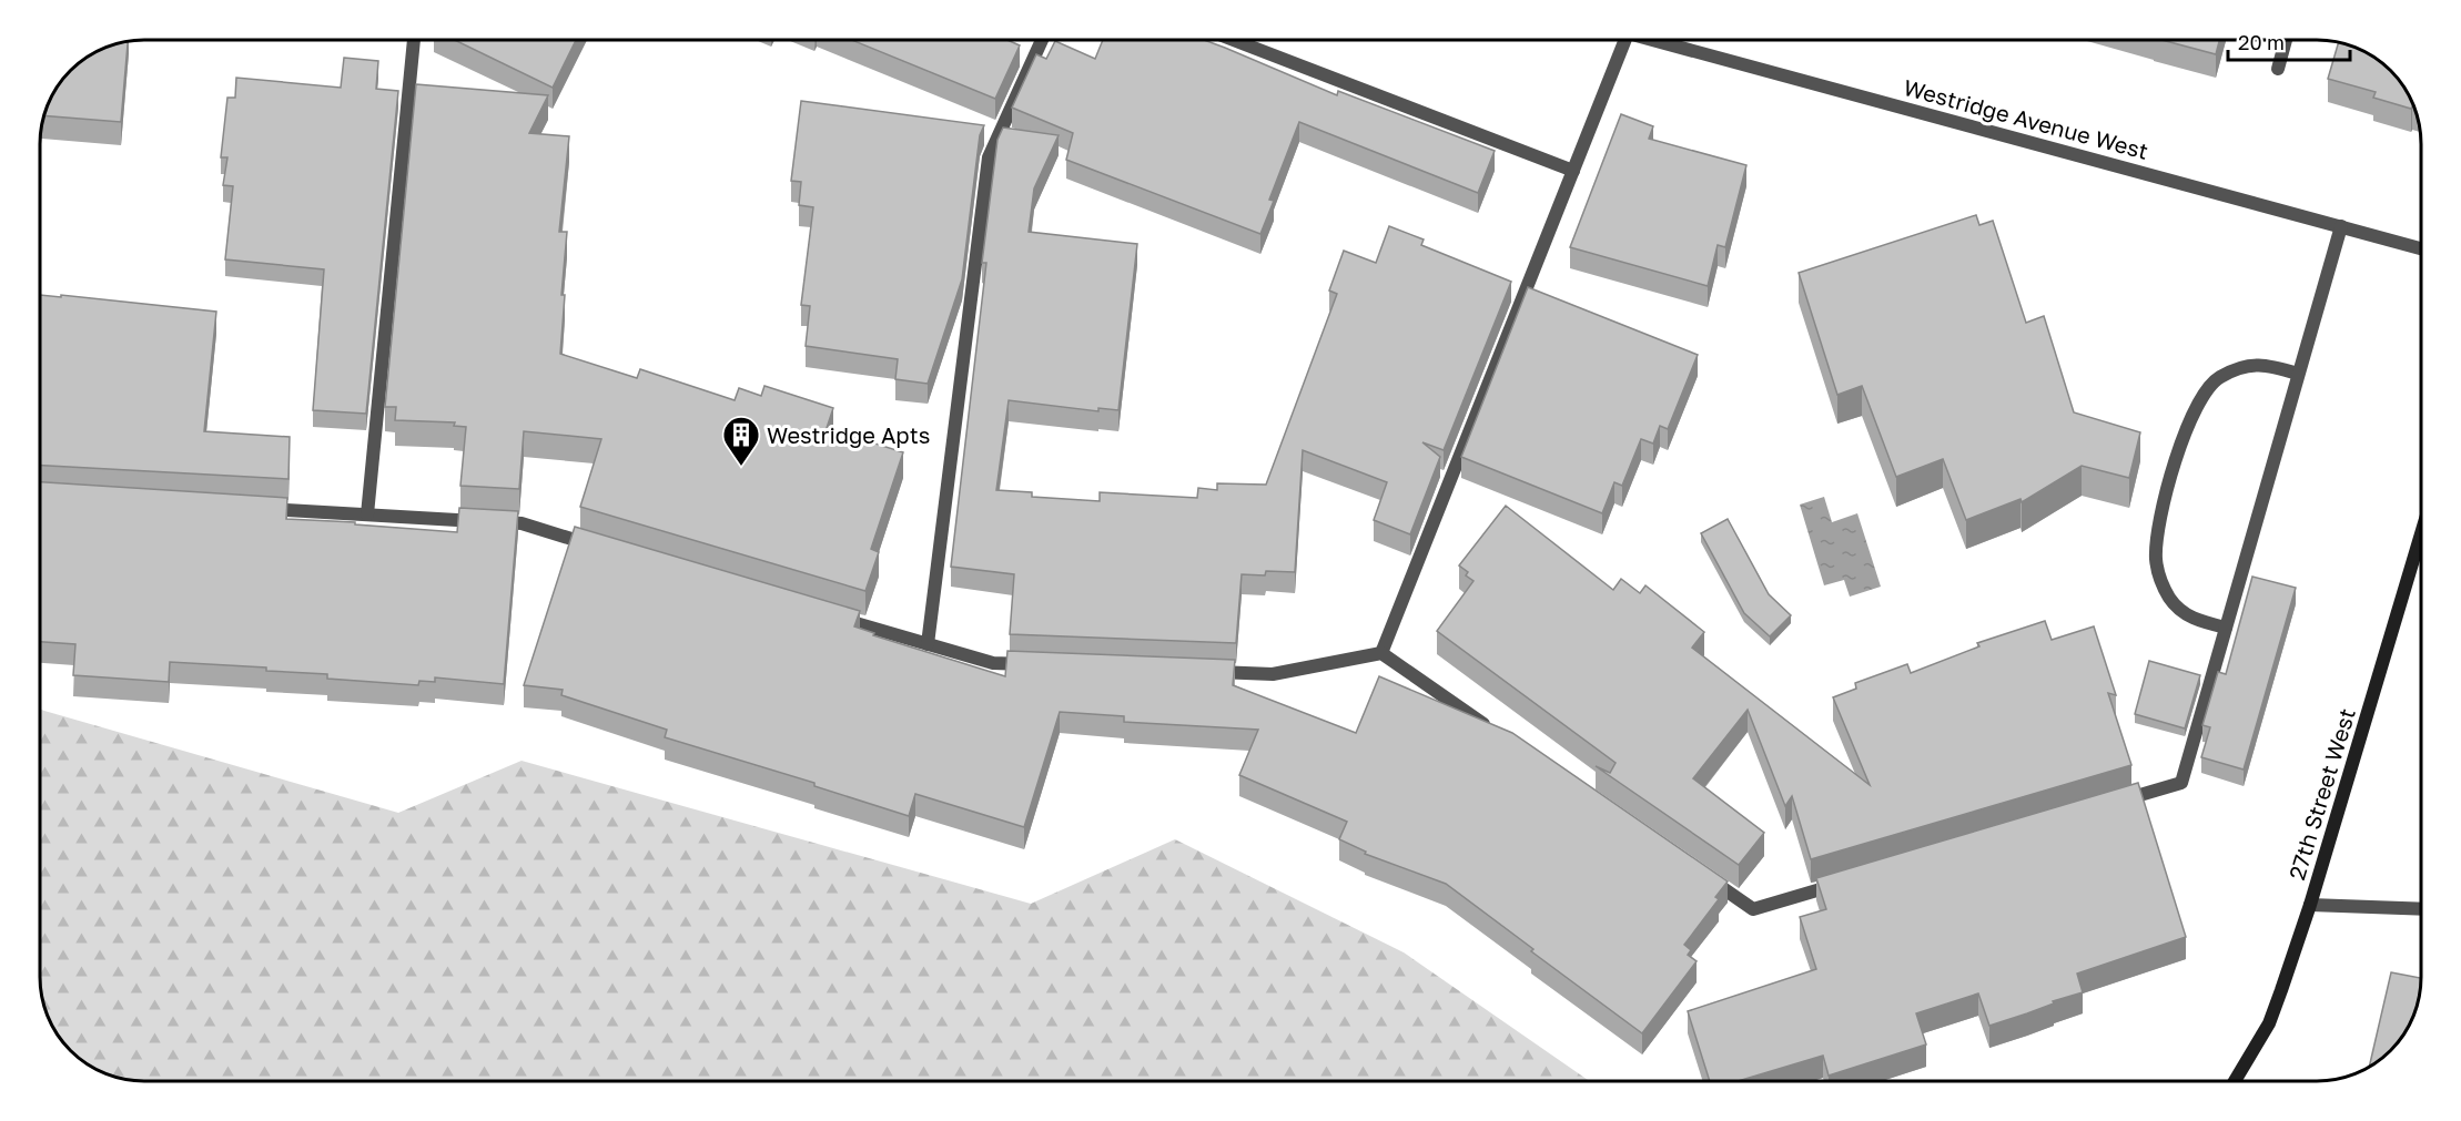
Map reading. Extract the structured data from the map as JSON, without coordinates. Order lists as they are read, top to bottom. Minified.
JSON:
{"streets":{"street":["Westridge Avenue West","27th Street West"]},"places":{"building":["Westridge Apts"]},"scale_bar":"20 m"}
